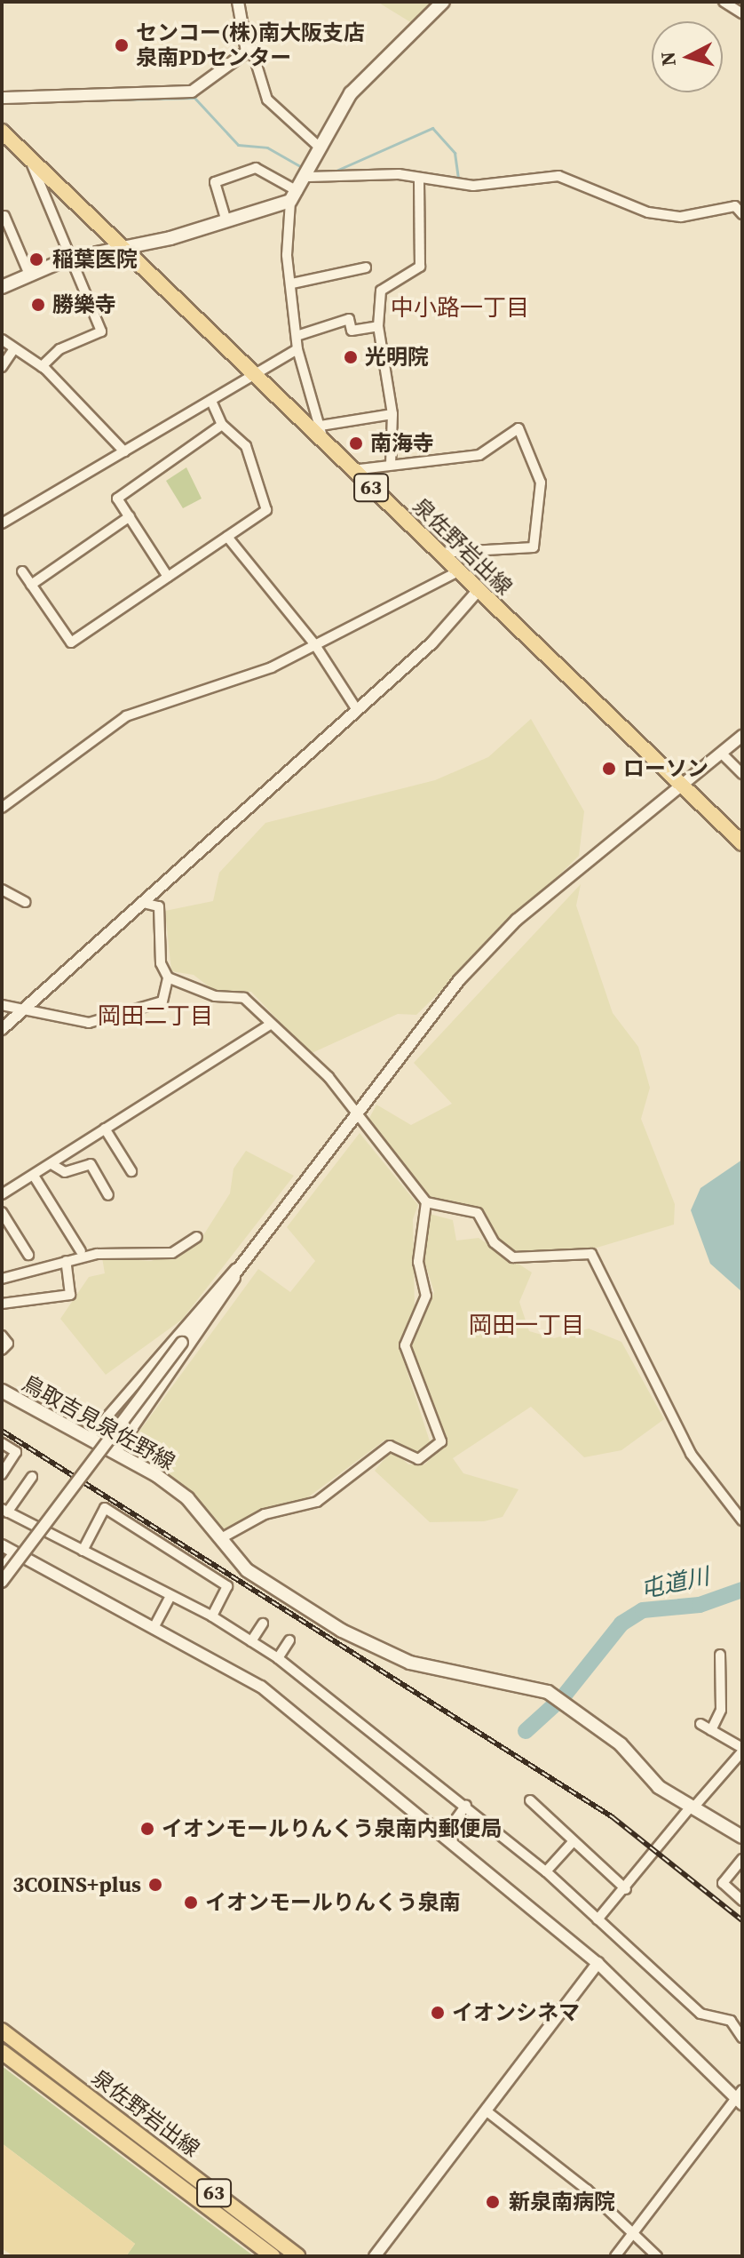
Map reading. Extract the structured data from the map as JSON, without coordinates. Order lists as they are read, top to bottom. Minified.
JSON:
{"streets":{"main road":["63","泉佐野岩出線","鳥取吉見泉佐野線"]},"districts":["中小路一丁目","岡田二丁目","岡田一丁目"],"water":["屯道川"],"places":["センコー(株)南大阪支店 泉南PDセンター","稲葉医院","勝樂寺","光明院","南海寺","ローソン","イオンモールりんくう泉南内郵便局","3COINS+plus","イオンモールりんくう泉南","イオンシネマ","新泉南病院"],"north":"left"}
